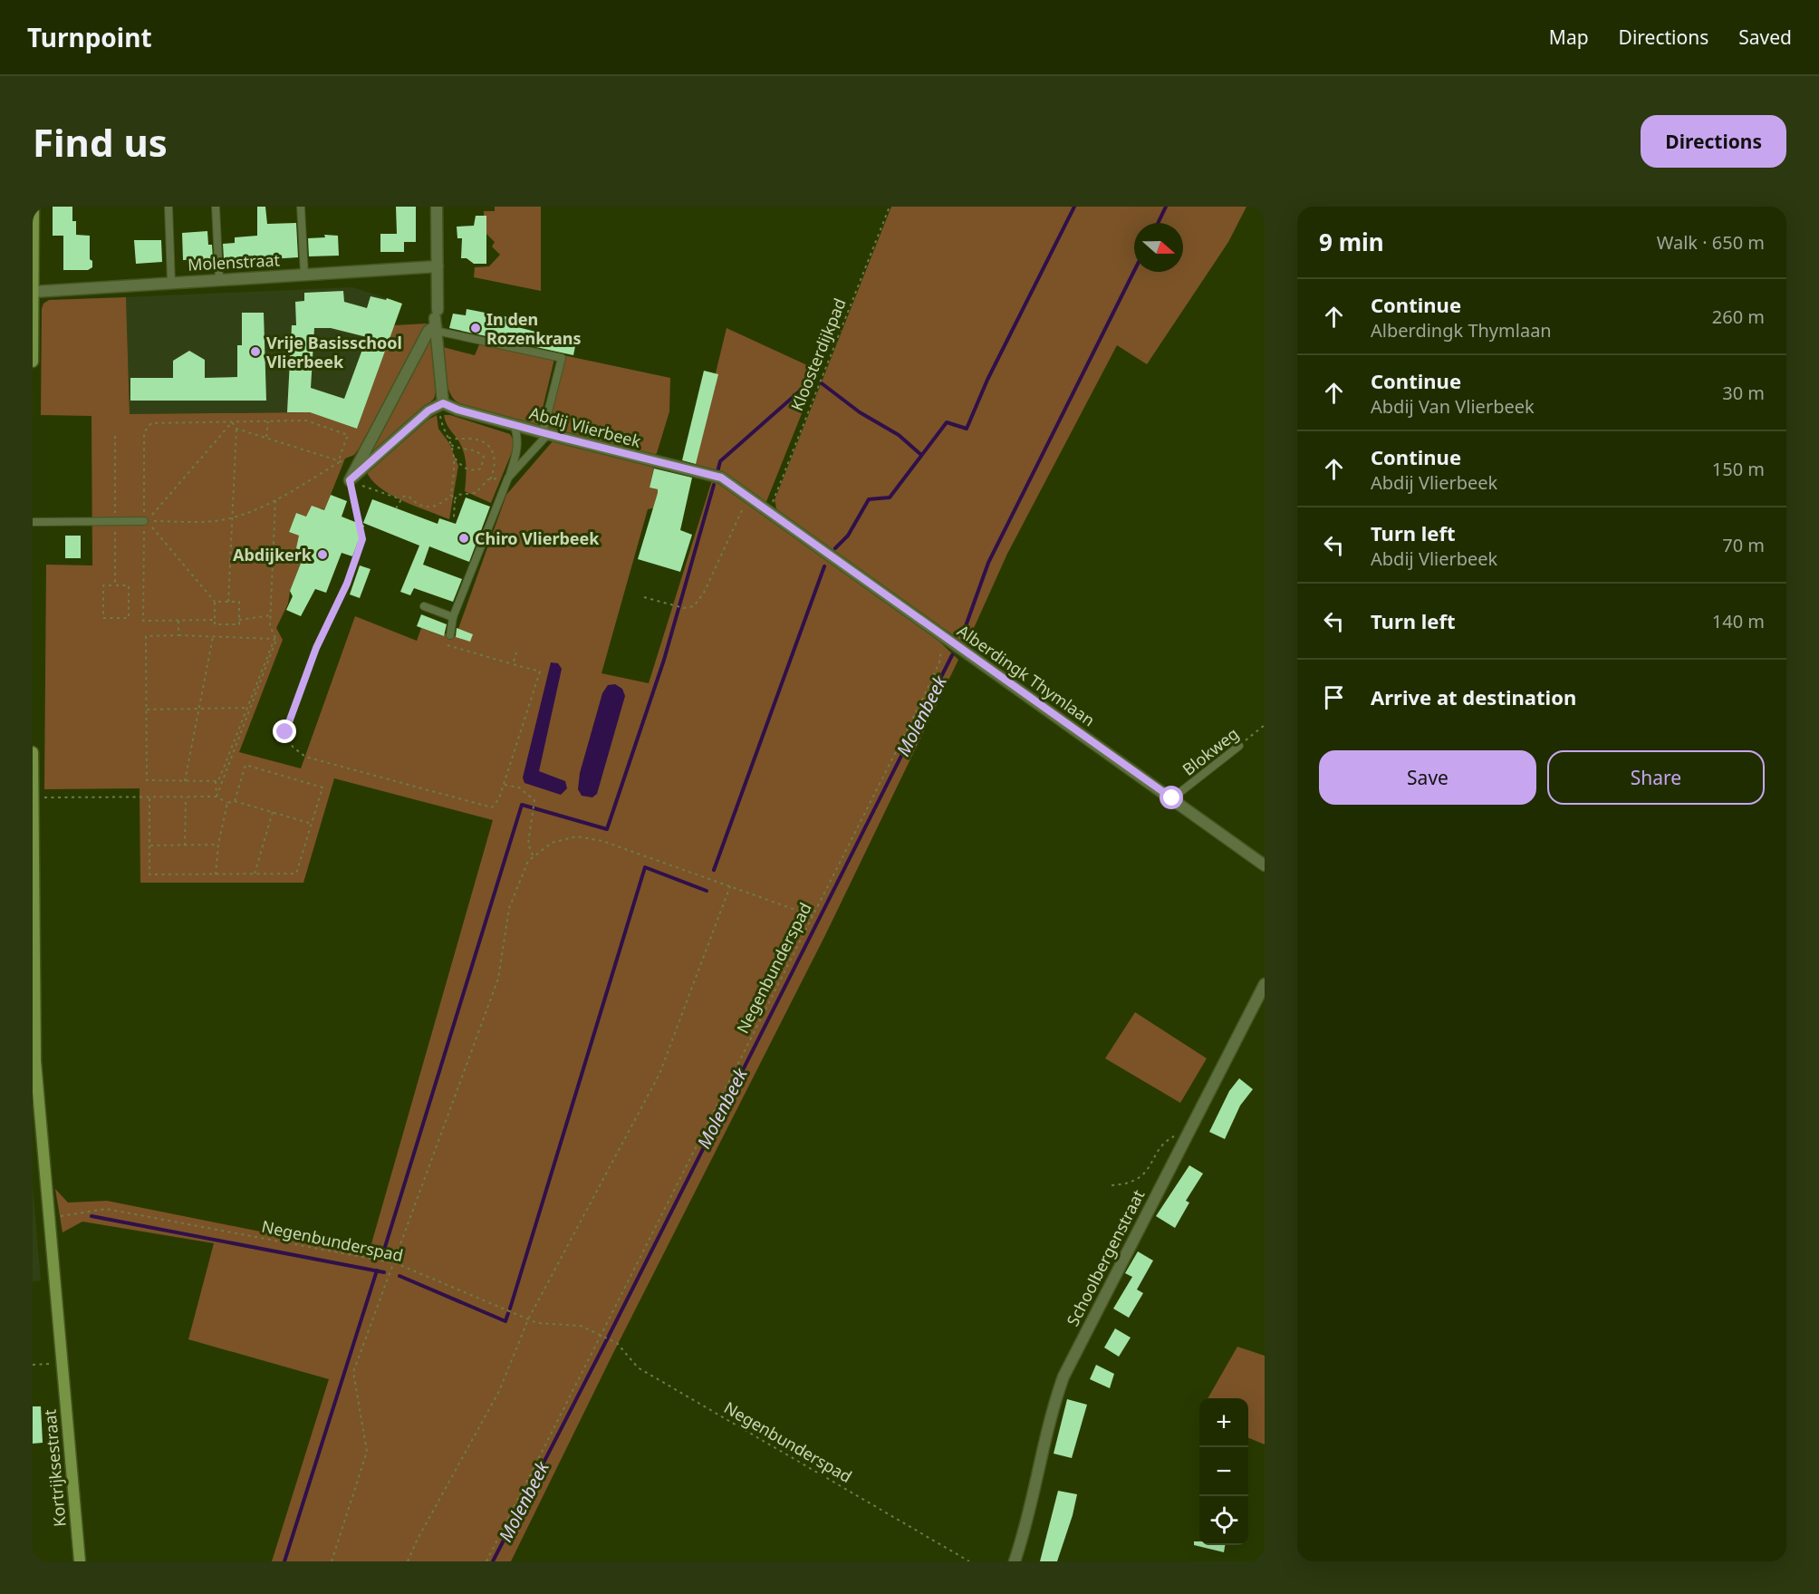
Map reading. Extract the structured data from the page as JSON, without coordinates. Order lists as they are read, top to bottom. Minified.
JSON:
{"streets":{"street":["Molenstraat","Abdij Vlierbeek","Alberdingk Thymlaan","Schoolbergenstraat","Kortrijksestraat"],"lane":["Blokweg"],"path":["Kloosterdijkpad","Negenbunderspad"]},"crossings":[["Kloosterdijkpad","Alberdingk Thymlaan"],["Abdij Vlierbeek","Alberdingk Thymlaan"],["Alberdingk Thymlaan","Blokweg"],["Alberdingk Thymlaan","Negenbunderspad"],["Negenbunderspad","Kortrijksestraat"]],"water":["Molenbeek"],"places":["In den Rozenkrans","Vrije Basisschool Vlierbeek","Chiro Vlierbeek","Abdijkerk"],"north":"right","page":{"header":"Turnpoint","nav":["Map","Directions","Saved"],"buttons":["Directions",["Save","Share"]],"title":"Find us","heading":["9 min","Walk · 650 m"],"list":[["Continue","Alberdingk Thymlaan","260 m"],["Continue","Abdij Van Vlierbeek","30 m"],["Continue","Abdij Vlierbeek","150 m"],["Turn left","Abdij Vlierbeek","70 m"],["Turn left","140 m"],"Arrive at destination"],"map_buttons":["+","−"]}}
